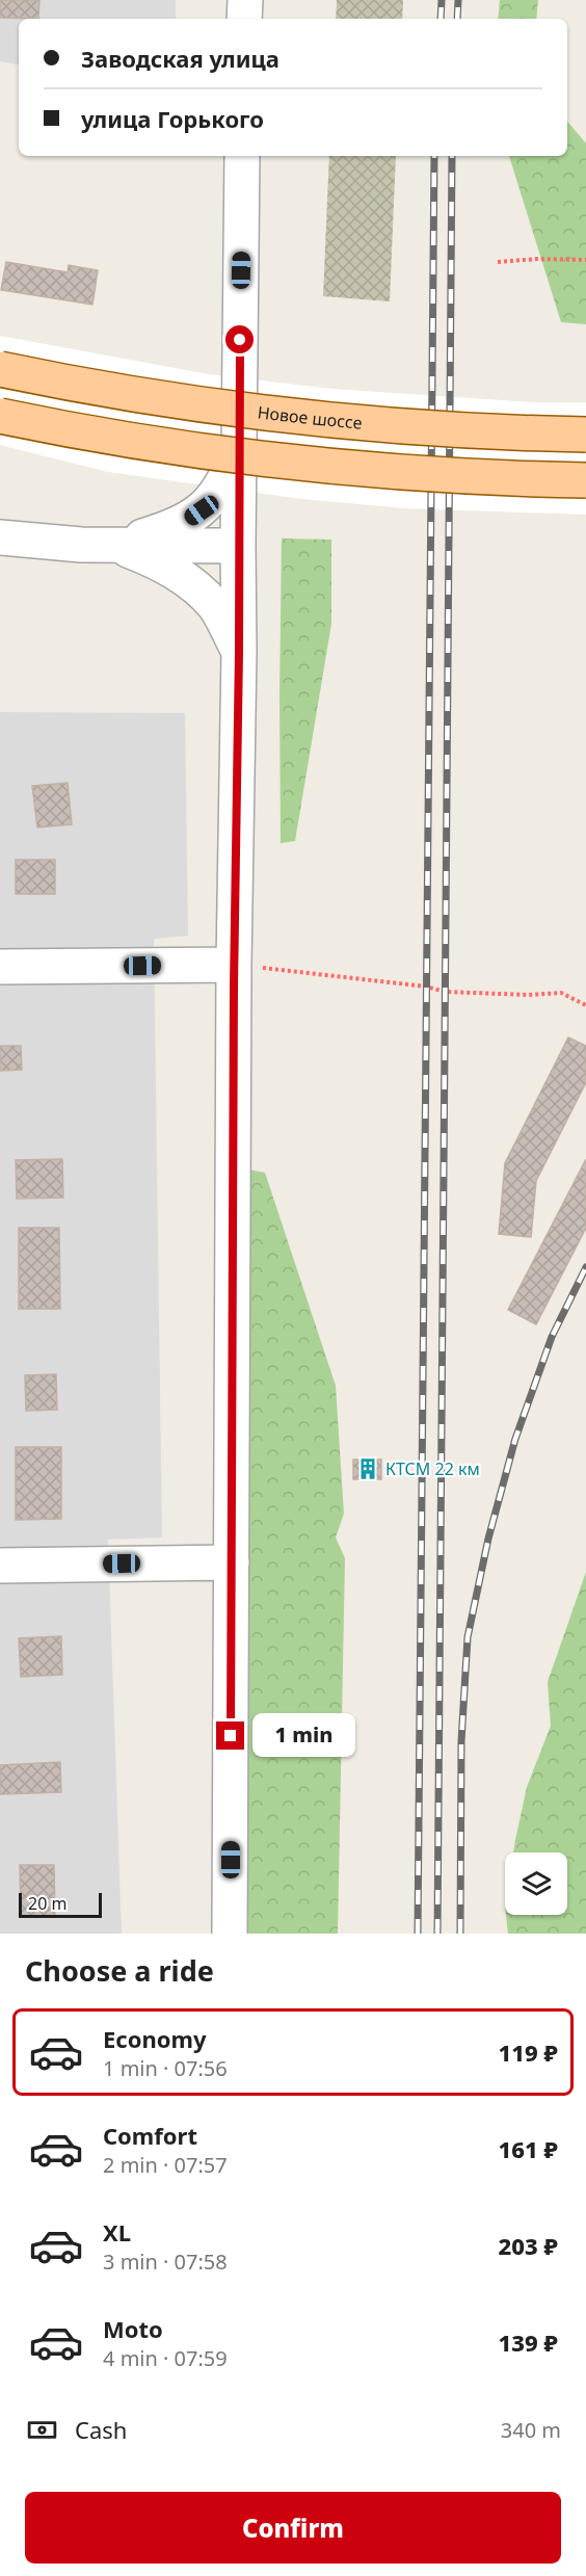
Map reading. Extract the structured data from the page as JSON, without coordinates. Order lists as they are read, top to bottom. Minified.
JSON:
{"streets":{"main road":["Новое шоссе"]},"places":{"building":["КТСМ 22 км"]},"scale_bar":"20 m","page":{"banner":["Заводская улица","улица Горького"],"bubble":"1 min","scale":"20 m","heading":"Choose a ride","list":[{"name":"Economy","note":"1 min · 07:56","value":"119 ₽"},{"name":"Comfort","note":"2 min · 07:57","value":"161 ₽"},{"name":"XL","note":"3 min · 07:58","value":"203 ₽"},{"name":"Moto","note":"4 min · 07:59","value":"139 ₽"}],"pay":["Cash","340 m"],"buttons":"Confirm"}}
